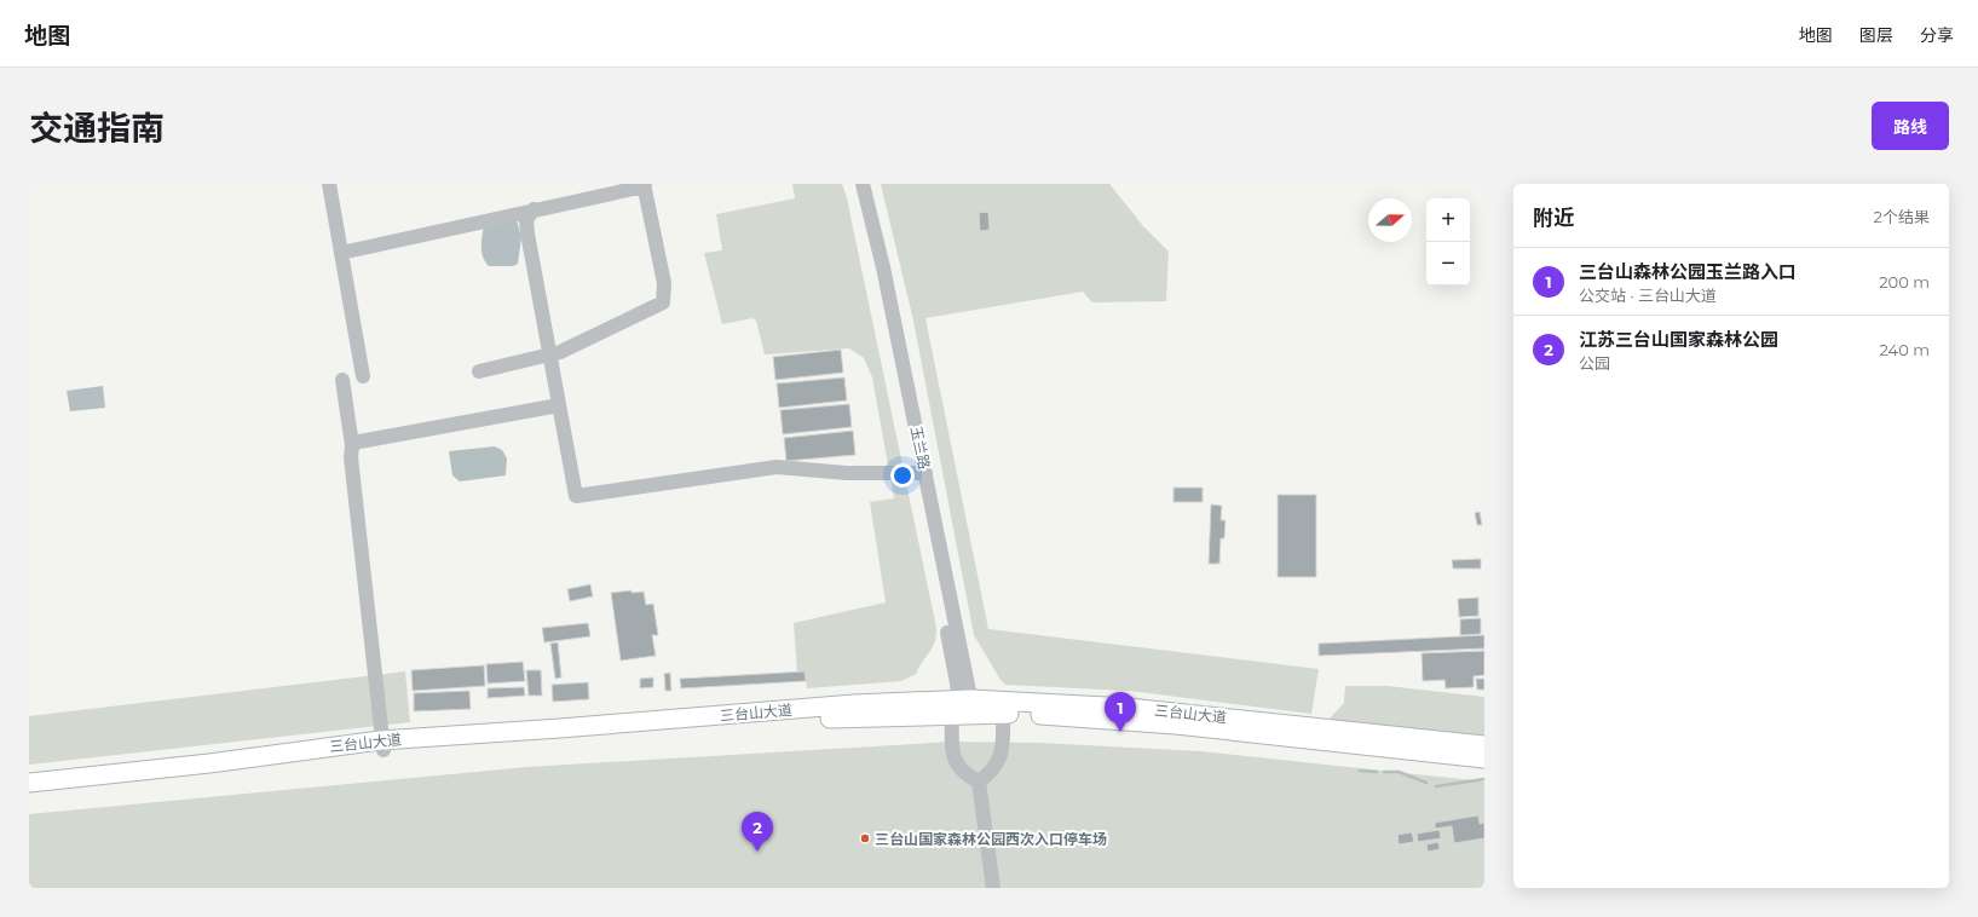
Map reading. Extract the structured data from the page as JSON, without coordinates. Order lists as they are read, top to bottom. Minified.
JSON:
{"streets":{"main road":["三台山大道"],"street":["玉兰路"]},"crossings":[["玉兰路","三台山大道"]],"places":["三台山国家森林公园西次入口停车场"],"north":"right","page":{"header":"地图","nav":["地图","图层","分享"],"title":"交通指南","buttons":"路线","heading":["附近","2个结果"],"map_buttons":["+","−"],"list":[{"mark":"1","name":"三台山森林公园玉兰路入口","note":"公交站 · 三台山大道","value":"200 m"},{"mark":"2","name":"江苏三台山国家森林公园","note":"公园","value":"240 m"}],"pins":["1","2"]}}
